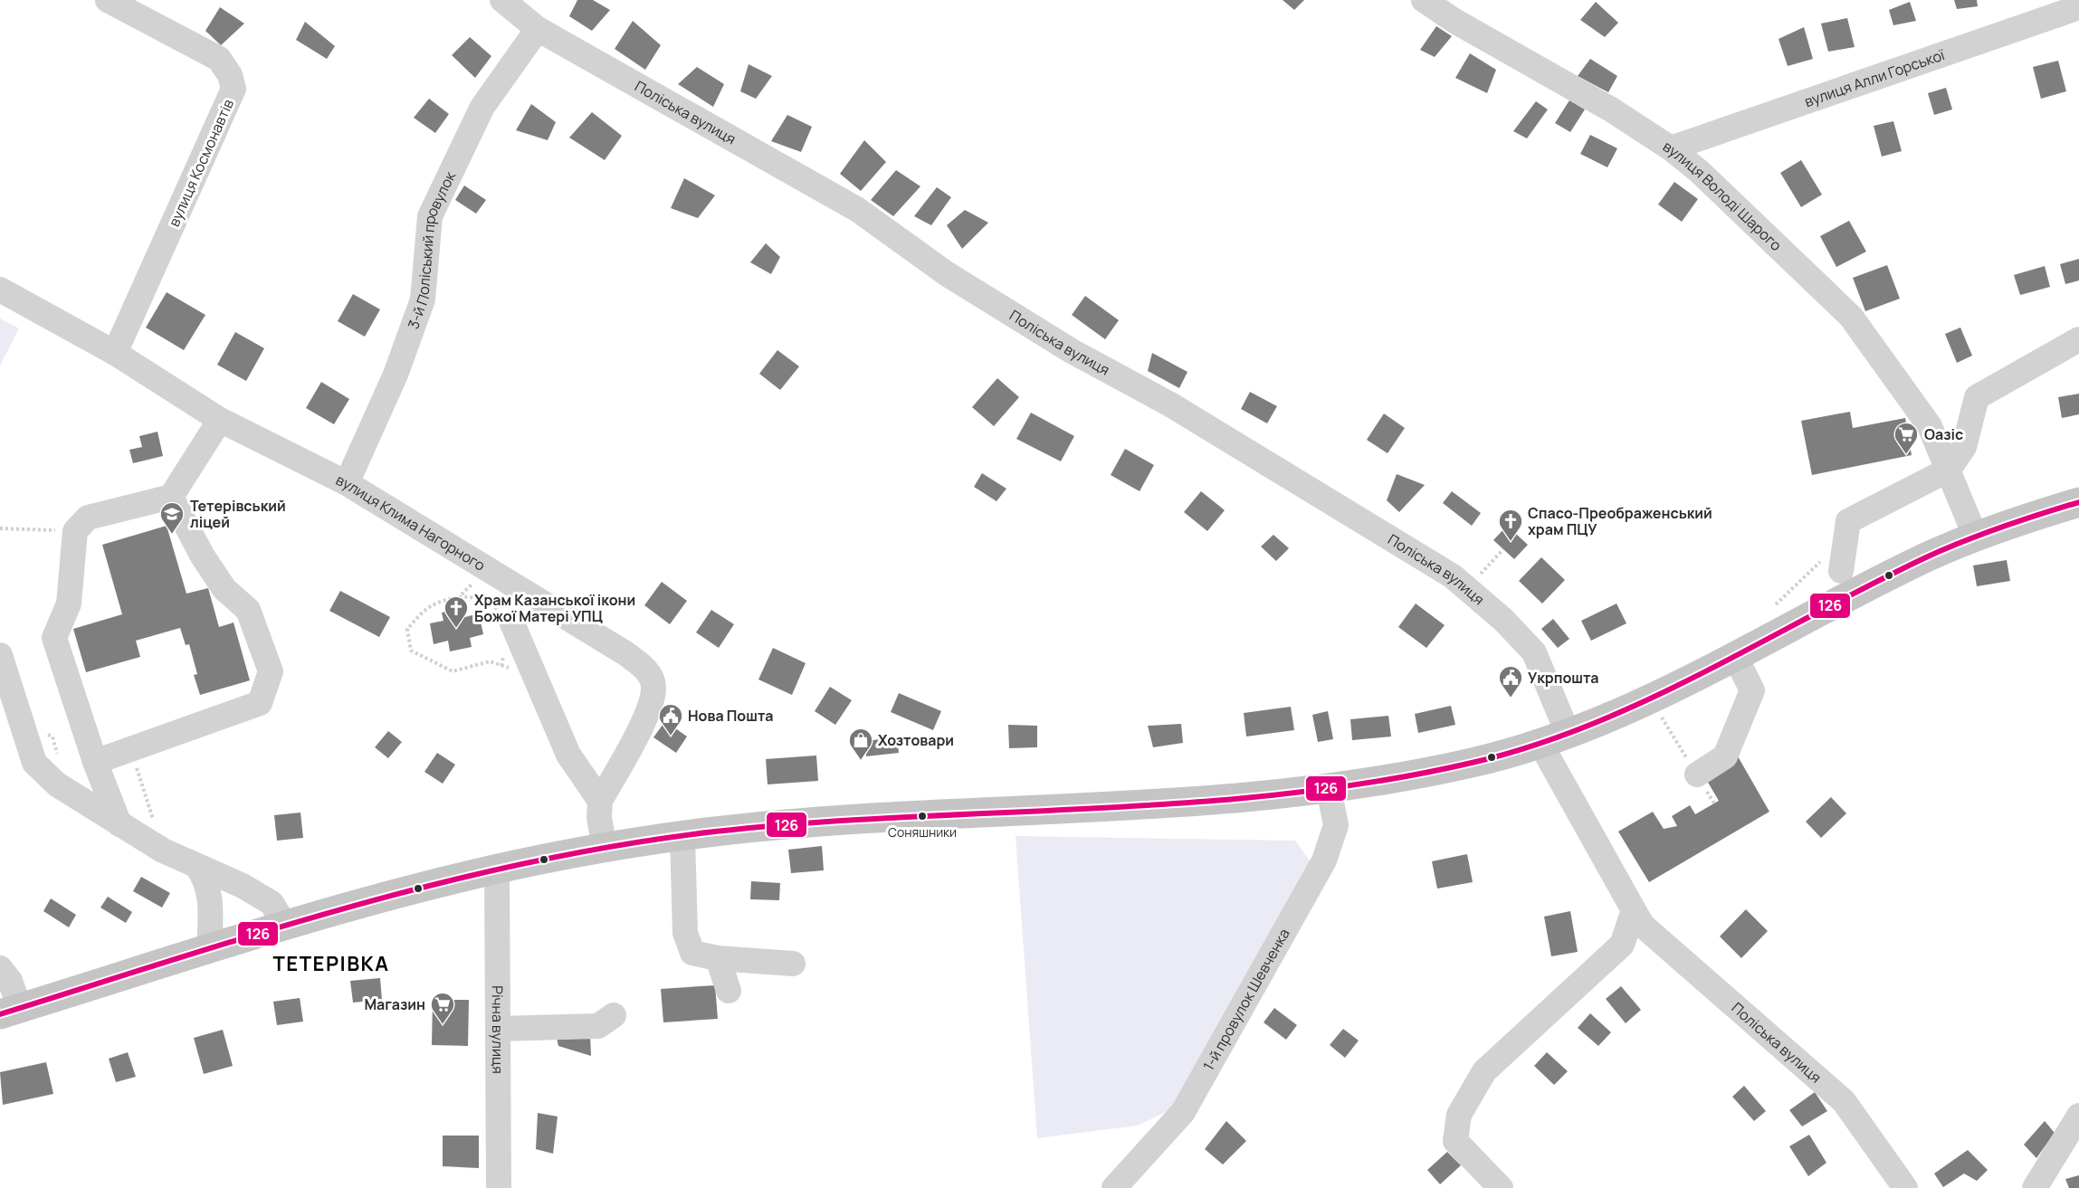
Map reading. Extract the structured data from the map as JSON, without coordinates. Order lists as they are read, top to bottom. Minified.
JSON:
{"streets":{"street":["вулиця Алли Горської","Поліська вулиця","вулиця Космонавтів","вулиця Володі Шарого","3-й Поліський провулок","вулиця Клима Нагорного","1-й провулок Шевченка","Річна вулиця"]},"crossings":[["вулиця Алли Горської","вулиця Володі Шарого"],["Поліська вулиця","3-й Поліський провулок"],["вулиця Космонавтів","вулиця Клима Нагорного"],["3-й Поліський провулок","вулиця Клима Нагорного"]],"districts":["ТЕТЕРІВКА"],"places":{"supermarket":["Оазіс","Магазин"],"school or university":["Тетерівський ліцей"],"church":["Спасо-Преображенський храм ПЦУ","Храм Казанської ікони Божої Матері УПЦ"],"public building":["Укрпошта","Нова Пошта"],"shop":["Хозтовари"],"other":["Соняшники"]},"lines":["transit line 126"]}
